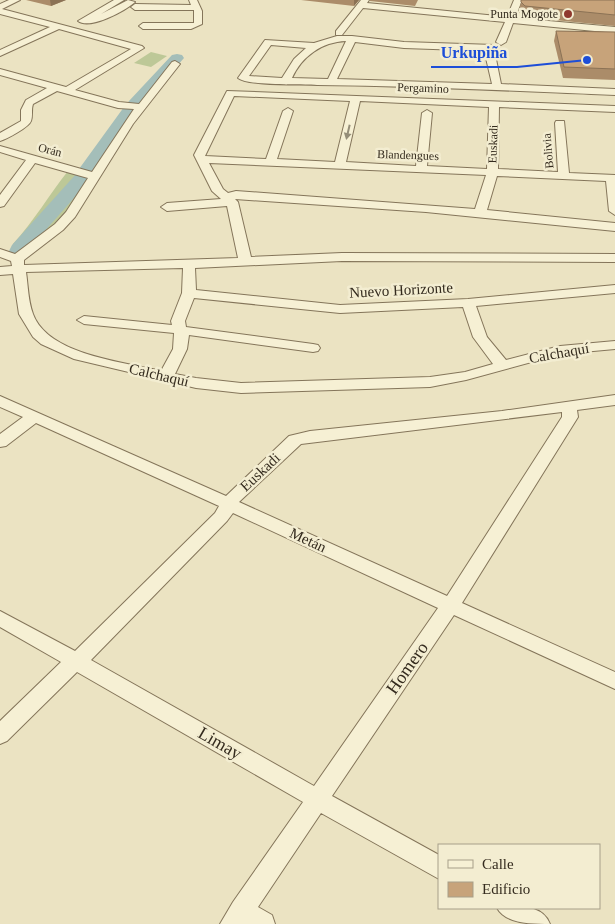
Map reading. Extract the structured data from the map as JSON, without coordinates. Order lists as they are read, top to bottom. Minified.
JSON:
{"streets":{"street":["Pergamino","Euskadi","Orán","Bolivia","Blandengues","Nuevo Horizonte","Calchaquí","Metán","Homero","Limay"]},"crossings":[["Pergamino","Euskadi"],["Pergamino","Blandengues"],["Euskadi","Blandengues"],["Euskadi","Metán"],["Euskadi","Homero"],["Euskadi","Limay"],["Bolivia","Blandengues"],["Metán","Homero"],["Homero","Limay"]],"places":["Punta Mogote","Urkupiña"],"legend":["Calle","Edificio"]}
